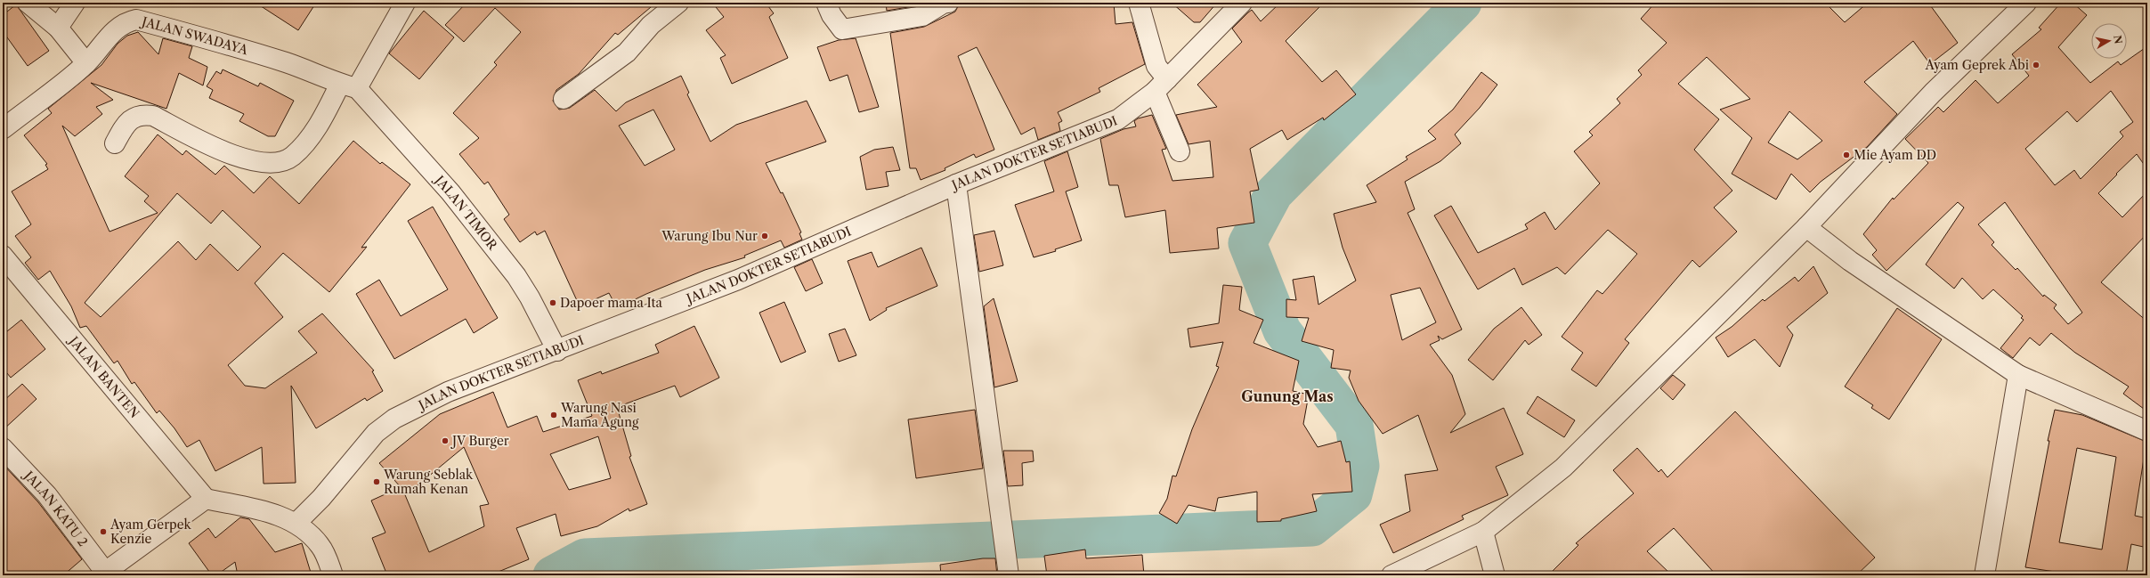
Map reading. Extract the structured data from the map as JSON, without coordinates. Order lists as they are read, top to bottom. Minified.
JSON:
{"streets":{"street":["JALAN SWADAYA","JALAN DOKTER SETIABUDI","JALAN TIMOR","JALAN BANTEN","JALAN KATU 2"]},"crossings":[["JALAN SWADAYA","JALAN TIMOR"],["JALAN DOKTER SETIABUDI","JALAN TIMOR"]],"districts":["Gunung Mas"],"places":["Ayam Geprek Abi","Mie Ayam DD","Warung Ibu Nur","Dapoer mama Ita","Warung Nasi Mama Agung","JV Burger","Warung Seblak Rumah Kenan","Ayam Gerpek Kenzie"],"north":"right"}
